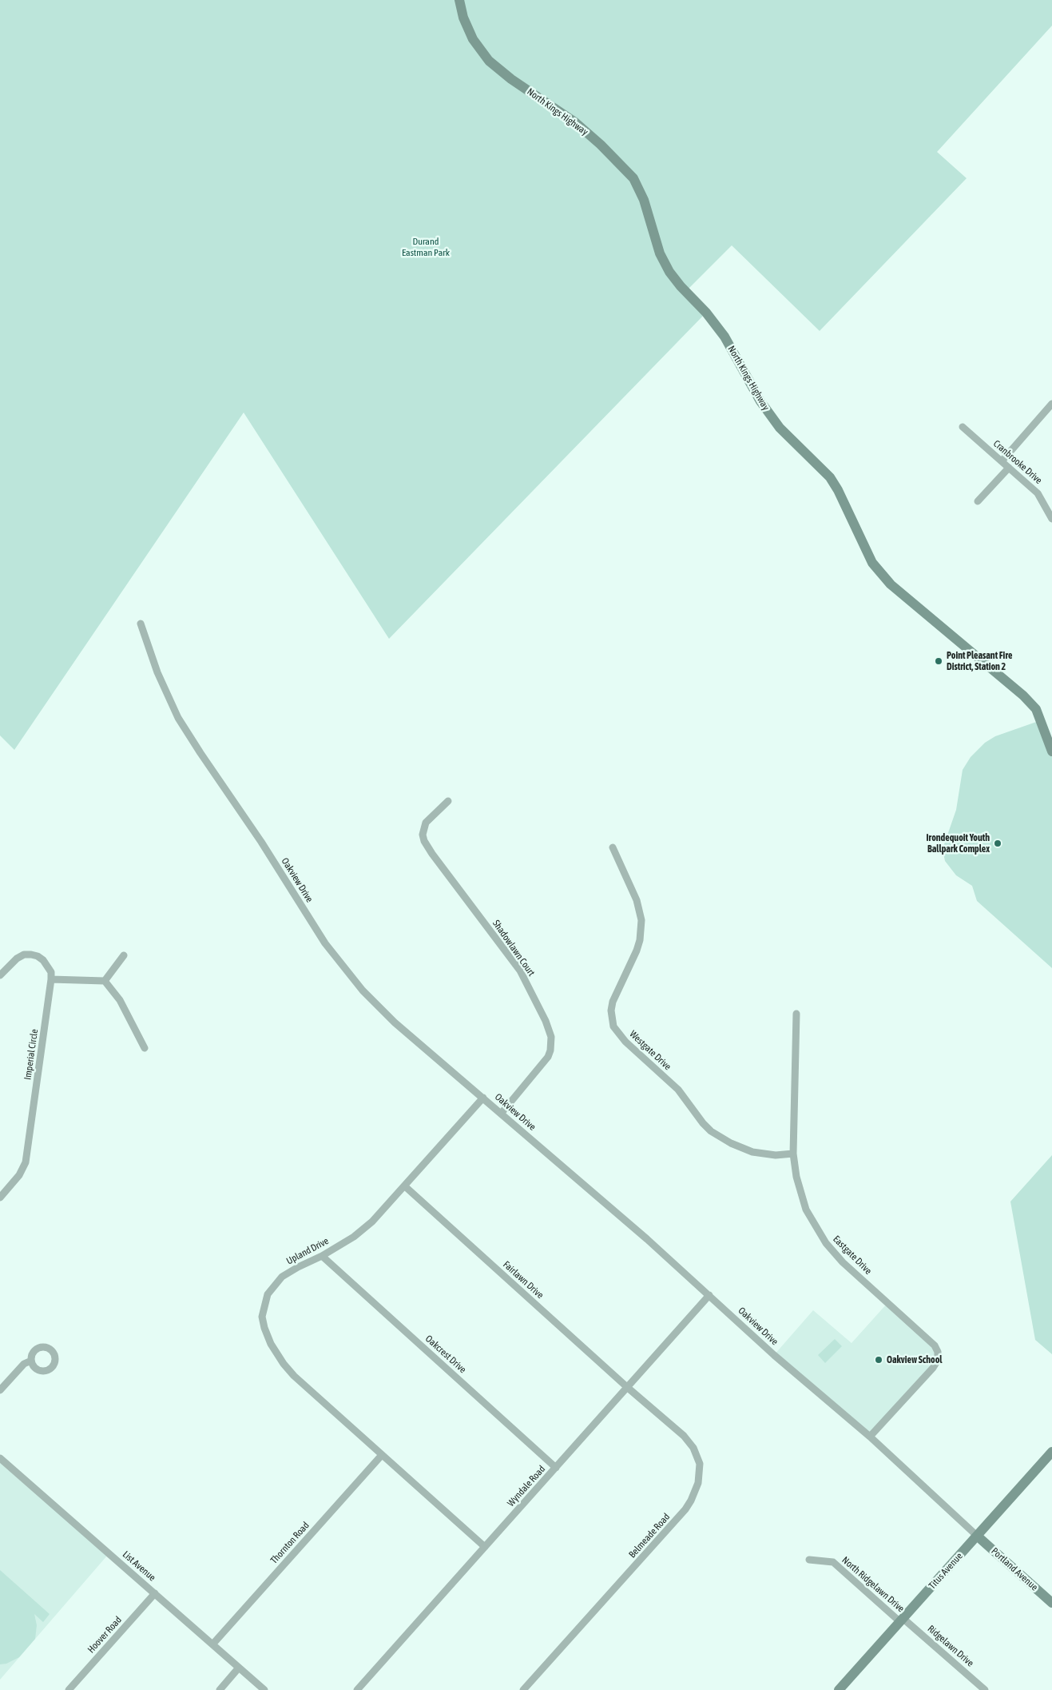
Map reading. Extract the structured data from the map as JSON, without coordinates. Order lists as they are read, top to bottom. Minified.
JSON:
{"streets":{"street":["North Kings Highway","Cranbrooke Drive","Oakview Drive","Shadowlawn Court","Westgate Drive","Imperial Circle","Upland Drive","Eastgate Drive","Fairlawn Drive","Oakcrest Drive","Wyndale Road","Belmeade Road","Thornton Road","List Avenue","Portland Avenue","Titus Avenue","North Ridgelawn Drive","Hoover Road","Ridgelawn Drive"]},"crossings":[["Oakview Drive","Shadowlawn Court"],["Oakview Drive","Upland Drive"],["Oakview Drive","Eastgate Drive"],["Oakview Drive","Wyndale Road"],["Oakview Drive","Portland Avenue"],["Oakview Drive","Titus Avenue"],["Westgate Drive","Eastgate Drive"],["Upland Drive","Fairlawn Drive"],["Upland Drive","Oakcrest Drive"],["Upland Drive","Wyndale Road"],["Upland Drive","Thornton Road"],["Fairlawn Drive","Wyndale Road"],["Fairlawn Drive","Belmeade Road"],["Oakcrest Drive","Wyndale Road"],["Wyndale Road","Belmeade Road"],["Thornton Road","List Avenue"],["List Avenue","Hoover Road"],["Portland Avenue","Titus Avenue"],["Titus Avenue","North Ridgelawn Drive"],["Titus Avenue","Ridgelawn Drive"],["North Ridgelawn Drive","Ridgelawn Drive"]],"parks":["Durand Eastman Park"],"places":["Point Pleasant Fire District, Station 2","Irondequoit Youth Ballpark Complex","Oakview School"]}
